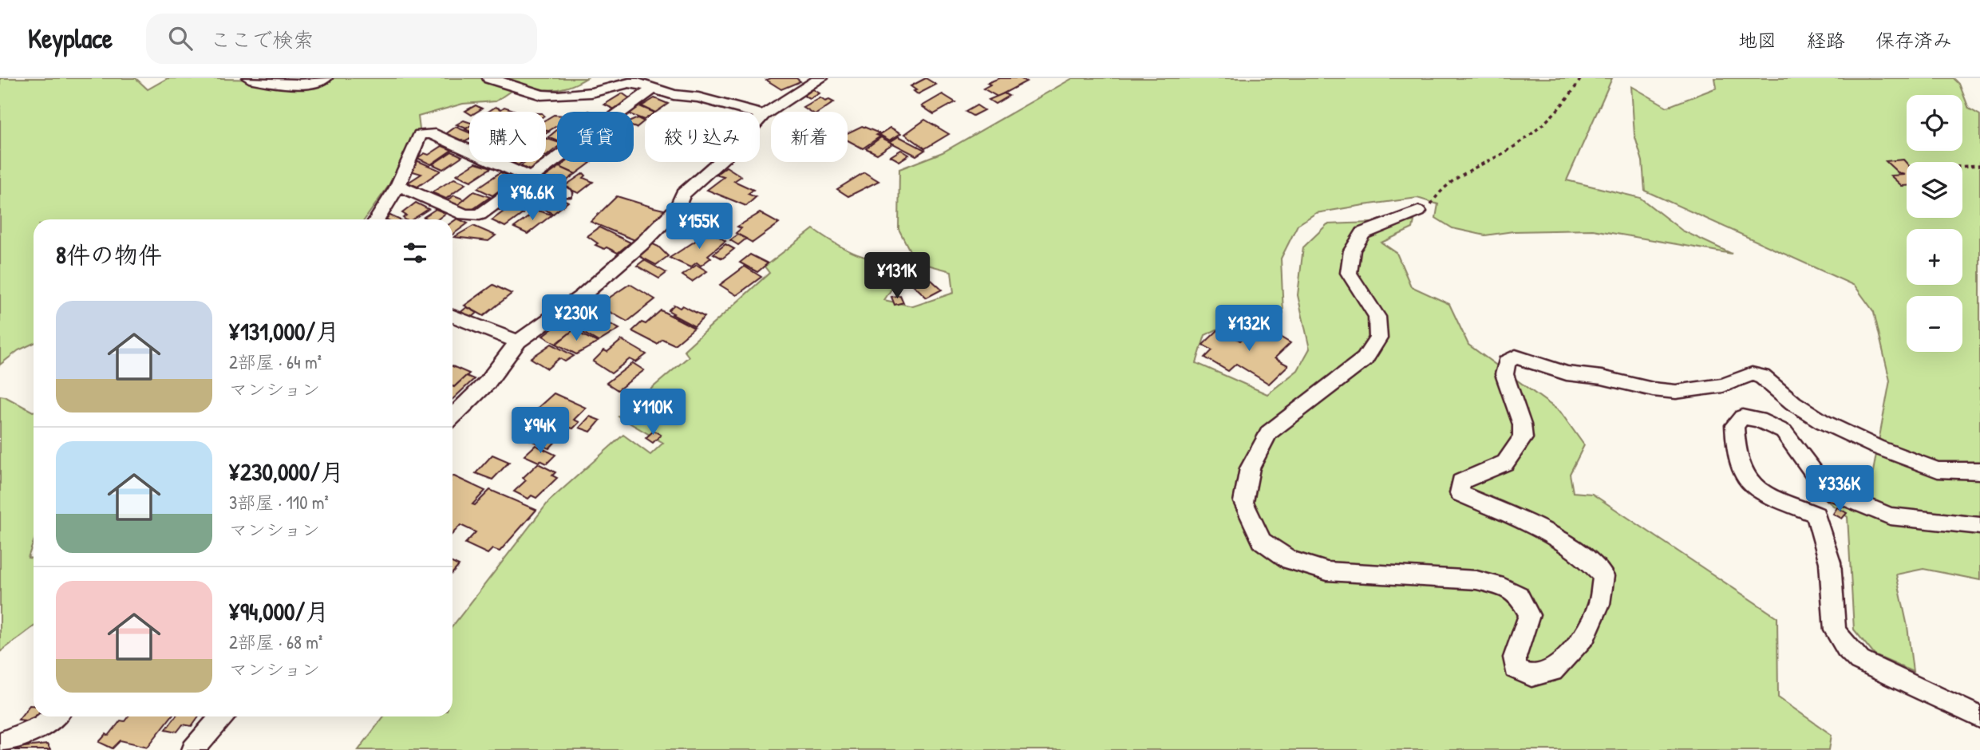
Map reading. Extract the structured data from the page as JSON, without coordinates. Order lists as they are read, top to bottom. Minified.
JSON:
{"page":{"header":"Keyplace","search":"ここで検索","nav":["地図","経路","保存済み"],"map_buttons":["+","−"],"chip":["購入","賃貸","絞り込み","新着"],"price":["¥96.6K","¥155K","¥131K","¥230K","¥132K","¥110K","¥94K","¥336K"],"heading":"8件の物件","list":[{"name":"¥131,000/月","note":"2部屋 · 64 m² · マンション"},{"name":"¥230,000/月","note":"3部屋 · 110 m² · マンション"},{"name":"¥94,000/月","note":"2部屋 · 68 m² · マンション"}]}}
